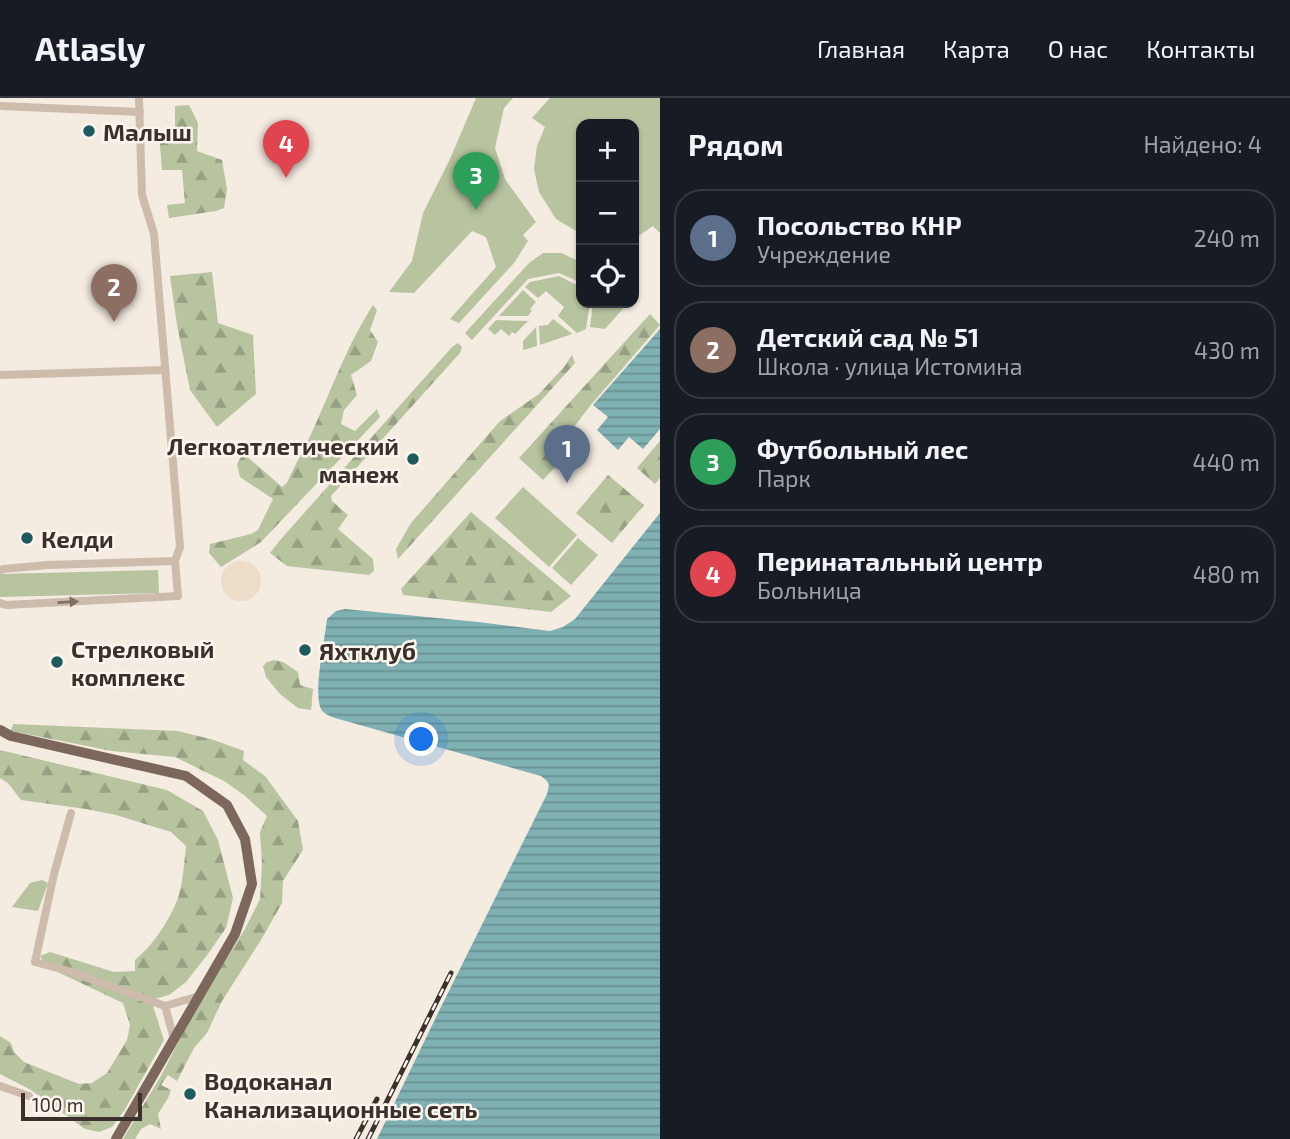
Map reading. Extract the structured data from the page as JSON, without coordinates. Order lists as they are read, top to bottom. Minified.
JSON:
{"places":["Малыш","Легкоатлетический манеж","Келди","Яхтклуб","Стрелковый комплекс","Водоканал Канализационные сеть"],"scale_bar":"100 m","page":{"header":"Atlasly","nav":["Главная","Карта","О нас","Контакты"],"heading":["Рядом","Найдено: 4"],"map_buttons":["+","−"],"pins":["4","3","2","1"],"list":[{"mark":"1","name":"Посольство КНР","note":"Учреждение","value":"240 m"},{"mark":"2","name":"Детский сад № 51","note":"Школа · улица Истомина","value":"430 m"},{"mark":"3","name":"Футбольный лес","note":"Парк","value":"440 m"},{"mark":"4","name":"Перинатальный центр","note":"Больница","value":"480 m"}],"scale":"100 m"}}
